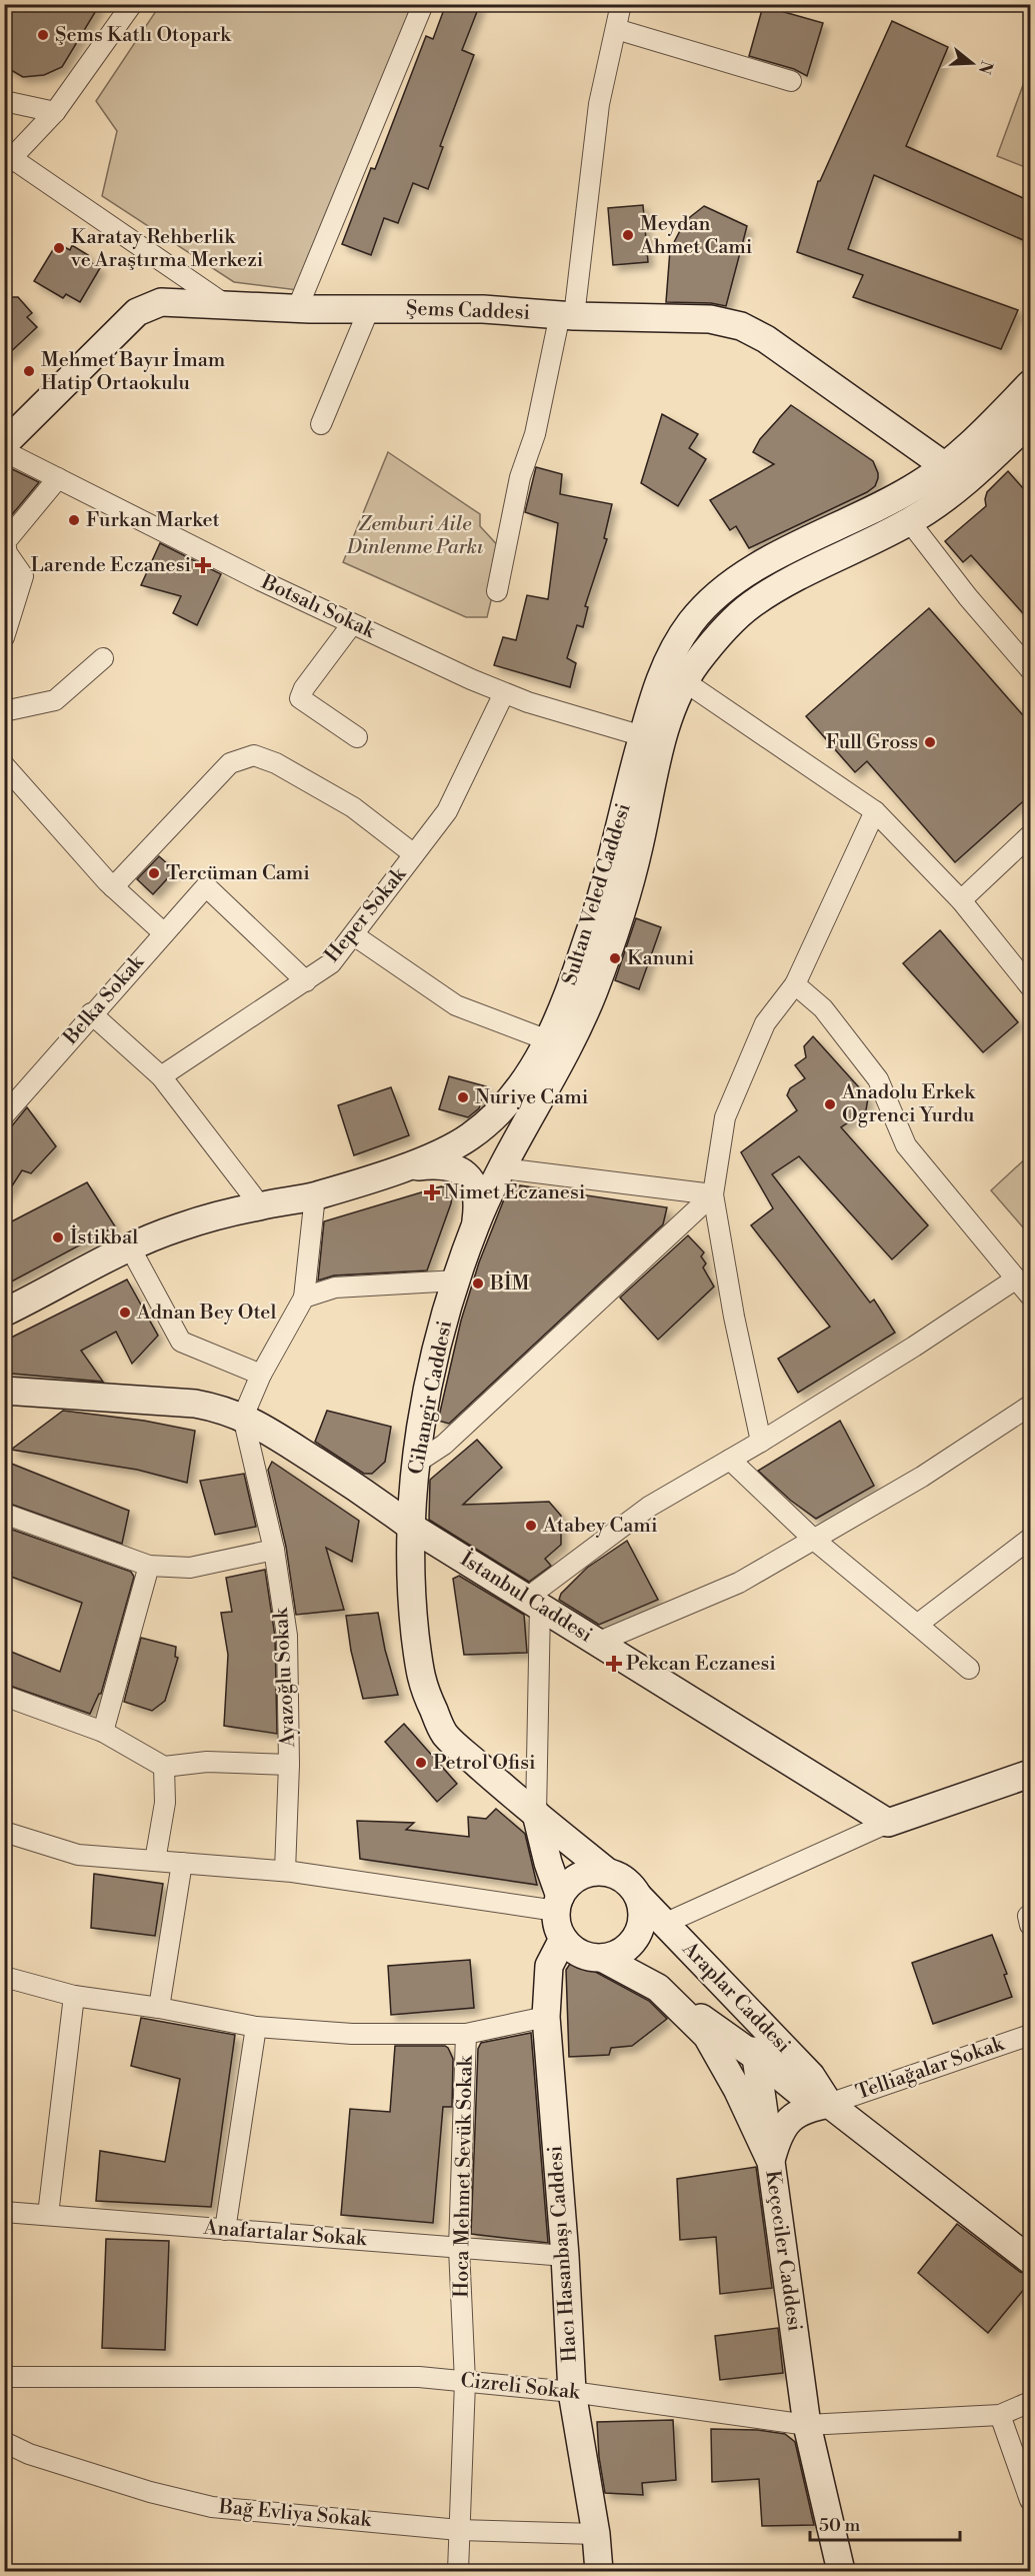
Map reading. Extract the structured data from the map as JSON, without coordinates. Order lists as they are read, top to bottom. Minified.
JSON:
{"streets":{"street":["Şems Caddesi","Botsalı Sokak","Sultan Veled Caddesi","Heper Sokak","Belka Sokak","Cihangir Caddesi","İstanbul Caddesi","Ayazoğlu Sokak","Araplar Caddesi","Telliağalar Sokak","Hoca Mehmet Sevük Sokak","Anafartalar Sokak","Keçeciler Caddesi","Hacı Hasanbaşı Caddesi","Cizreli Sokak","Bağ Evliya Sokak"]},"crossings":[["Şems Caddesi","Sultan Veled Caddesi"],["Botsalı Sokak","Sultan Veled Caddesi"],["Botsalı Sokak","Heper Sokak"],["Sultan Veled Caddesi","Cihangir Caddesi"],["Heper Sokak","Belka Sokak"],["Cihangir Caddesi","İstanbul Caddesi"],["Cihangir Caddesi","Araplar Caddesi"],["Cihangir Caddesi","Keçeciler Caddesi"],["Cihangir Caddesi","Hacı Hasanbaşı Caddesi"],["İstanbul Caddesi","Ayazoğlu Sokak"],["Araplar Caddesi","Telliağalar Sokak"],["Araplar Caddesi","Keçeciler Caddesi"],["Araplar Caddesi","Hacı Hasanbaşı Caddesi"],["Hoca Mehmet Sevük Sokak","Anafartalar Sokak"],["Hoca Mehmet Sevük Sokak","Cizreli Sokak"],["Hoca Mehmet Sevük Sokak","Bağ Evliya Sokak"],["Anafartalar Sokak","Hacı Hasanbaşı Caddesi"],["Keçeciler Caddesi","Hacı Hasanbaşı Caddesi"],["Keçeciler Caddesi","Cizreli Sokak"],["Hacı Hasanbaşı Caddesi","Cizreli Sokak"],["Hacı Hasanbaşı Caddesi","Bağ Evliya Sokak"]],"parks":["Zemburi Aile Dinlenme Parkı"],"places":{"other":["Şems Katlı Otopark","Meydan Ahmet Cami","Karatay Rehberlik ve Araştırma Merkezi","Mehmet Bayır İmam Hatip Ortaokulu","Furkan Market","Full Gross","Tercüman Cami","Kanuni","Nuriye Cami","Anadolu Erkek Ogrenci Yurdu","İstikbal","BİM","Adnan Bey Otel","Atabey Cami","Petrol Ofisi"],"health":["Larende Eczanesi","Nimet Eczanesi","Pekcan Eczanesi"]},"scale_bar":"50 m","north":"right"}
